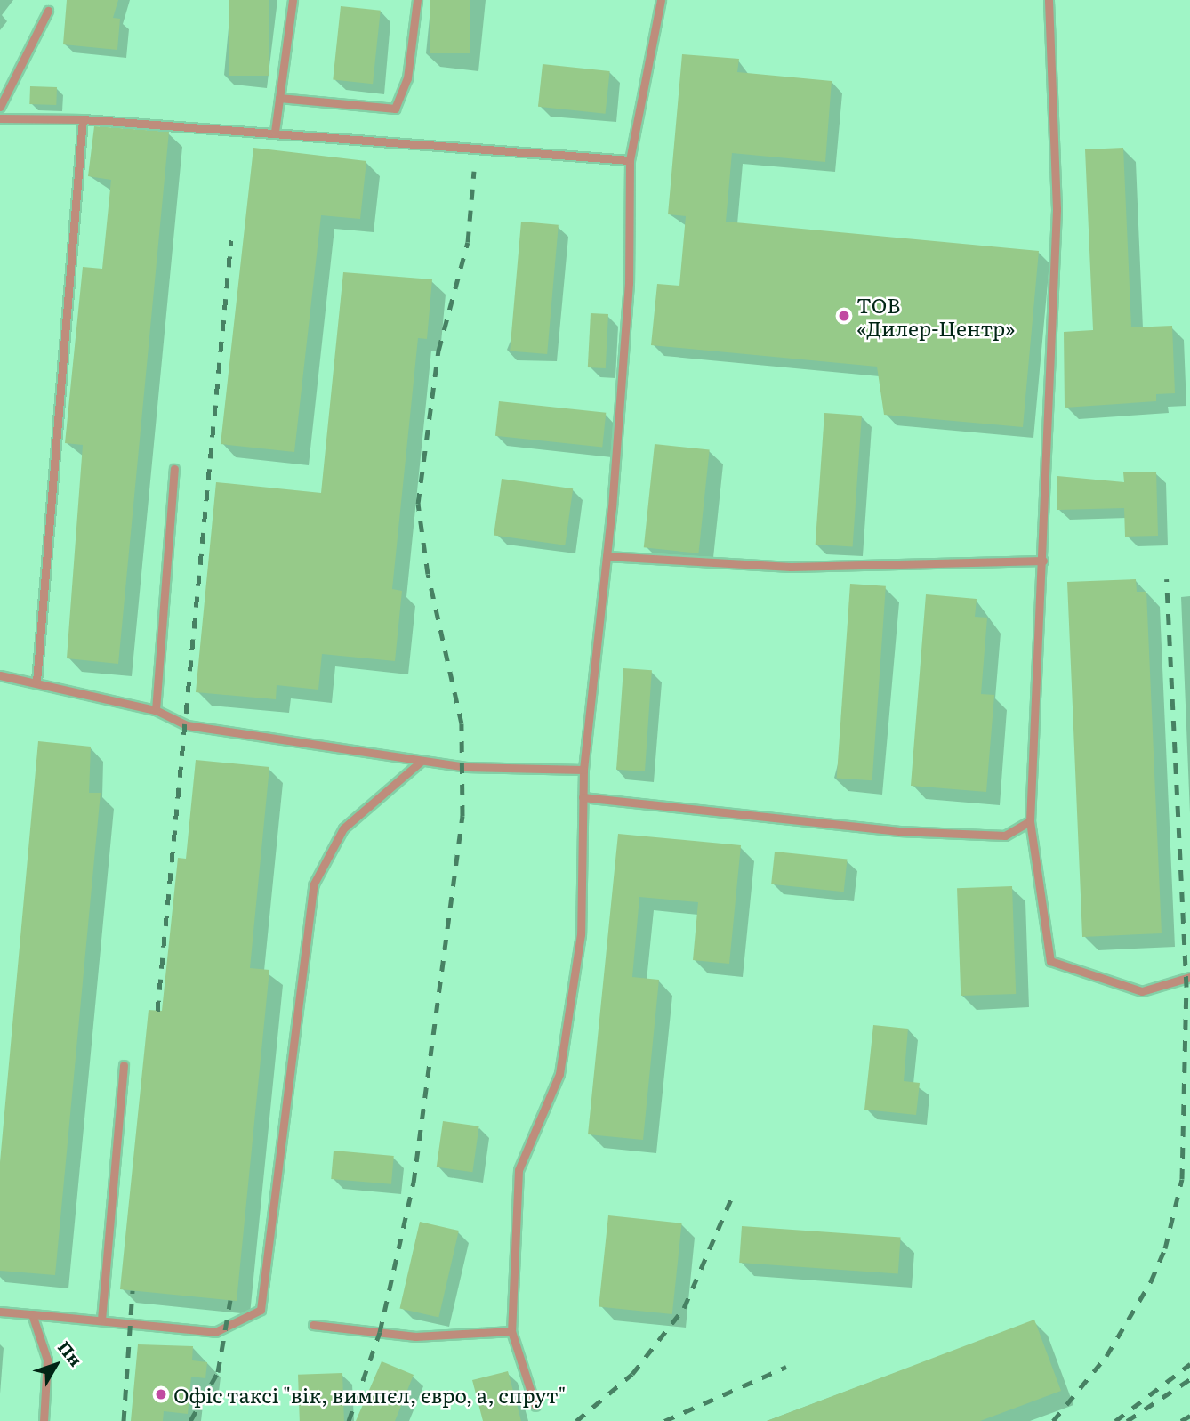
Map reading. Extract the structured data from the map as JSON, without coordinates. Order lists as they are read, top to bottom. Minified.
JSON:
{"places":["ТОВ «Дилер-Центр»","Офіс таксі \"вік, вимпєл, євро, а, спрут\""],"north":"top right"}
